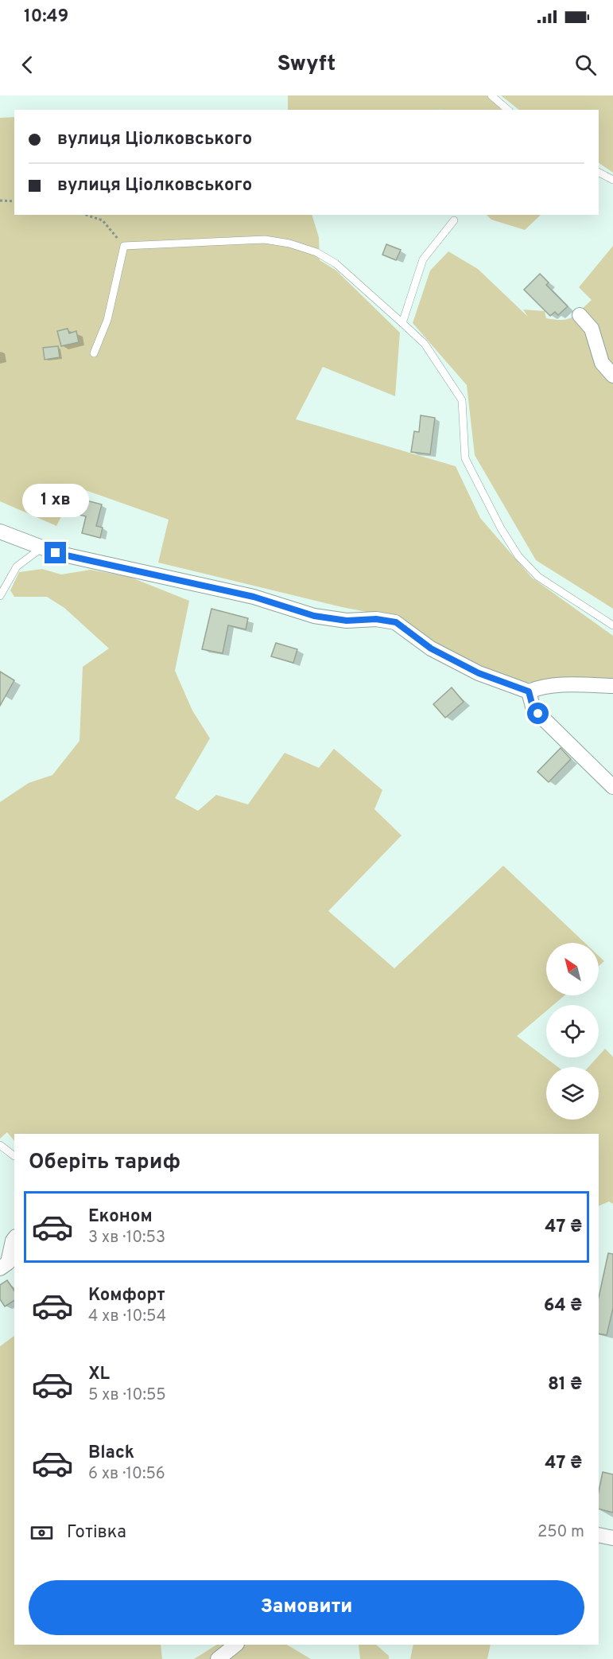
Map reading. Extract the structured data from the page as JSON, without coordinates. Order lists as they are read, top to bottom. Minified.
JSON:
{"north":"top left","page":{"status":"10:49","header":"Swyft","banner":["вулиця Ціолковського","вулиця Ціолковського"],"bubble":"1 хв","heading":"Оберіть тариф","list":[{"name":"Економ","note":"3 хв · 10:53","value":"47 ₴"},{"name":"Комфорт","note":"4 хв · 10:54","value":"64 ₴"},{"name":"XL","note":"5 хв · 10:55","value":"81 ₴"},{"name":"Black","note":"6 хв · 10:56","value":"47 ₴"}],"pay":["Готівка","250 m"],"buttons":"Замовити"}}
